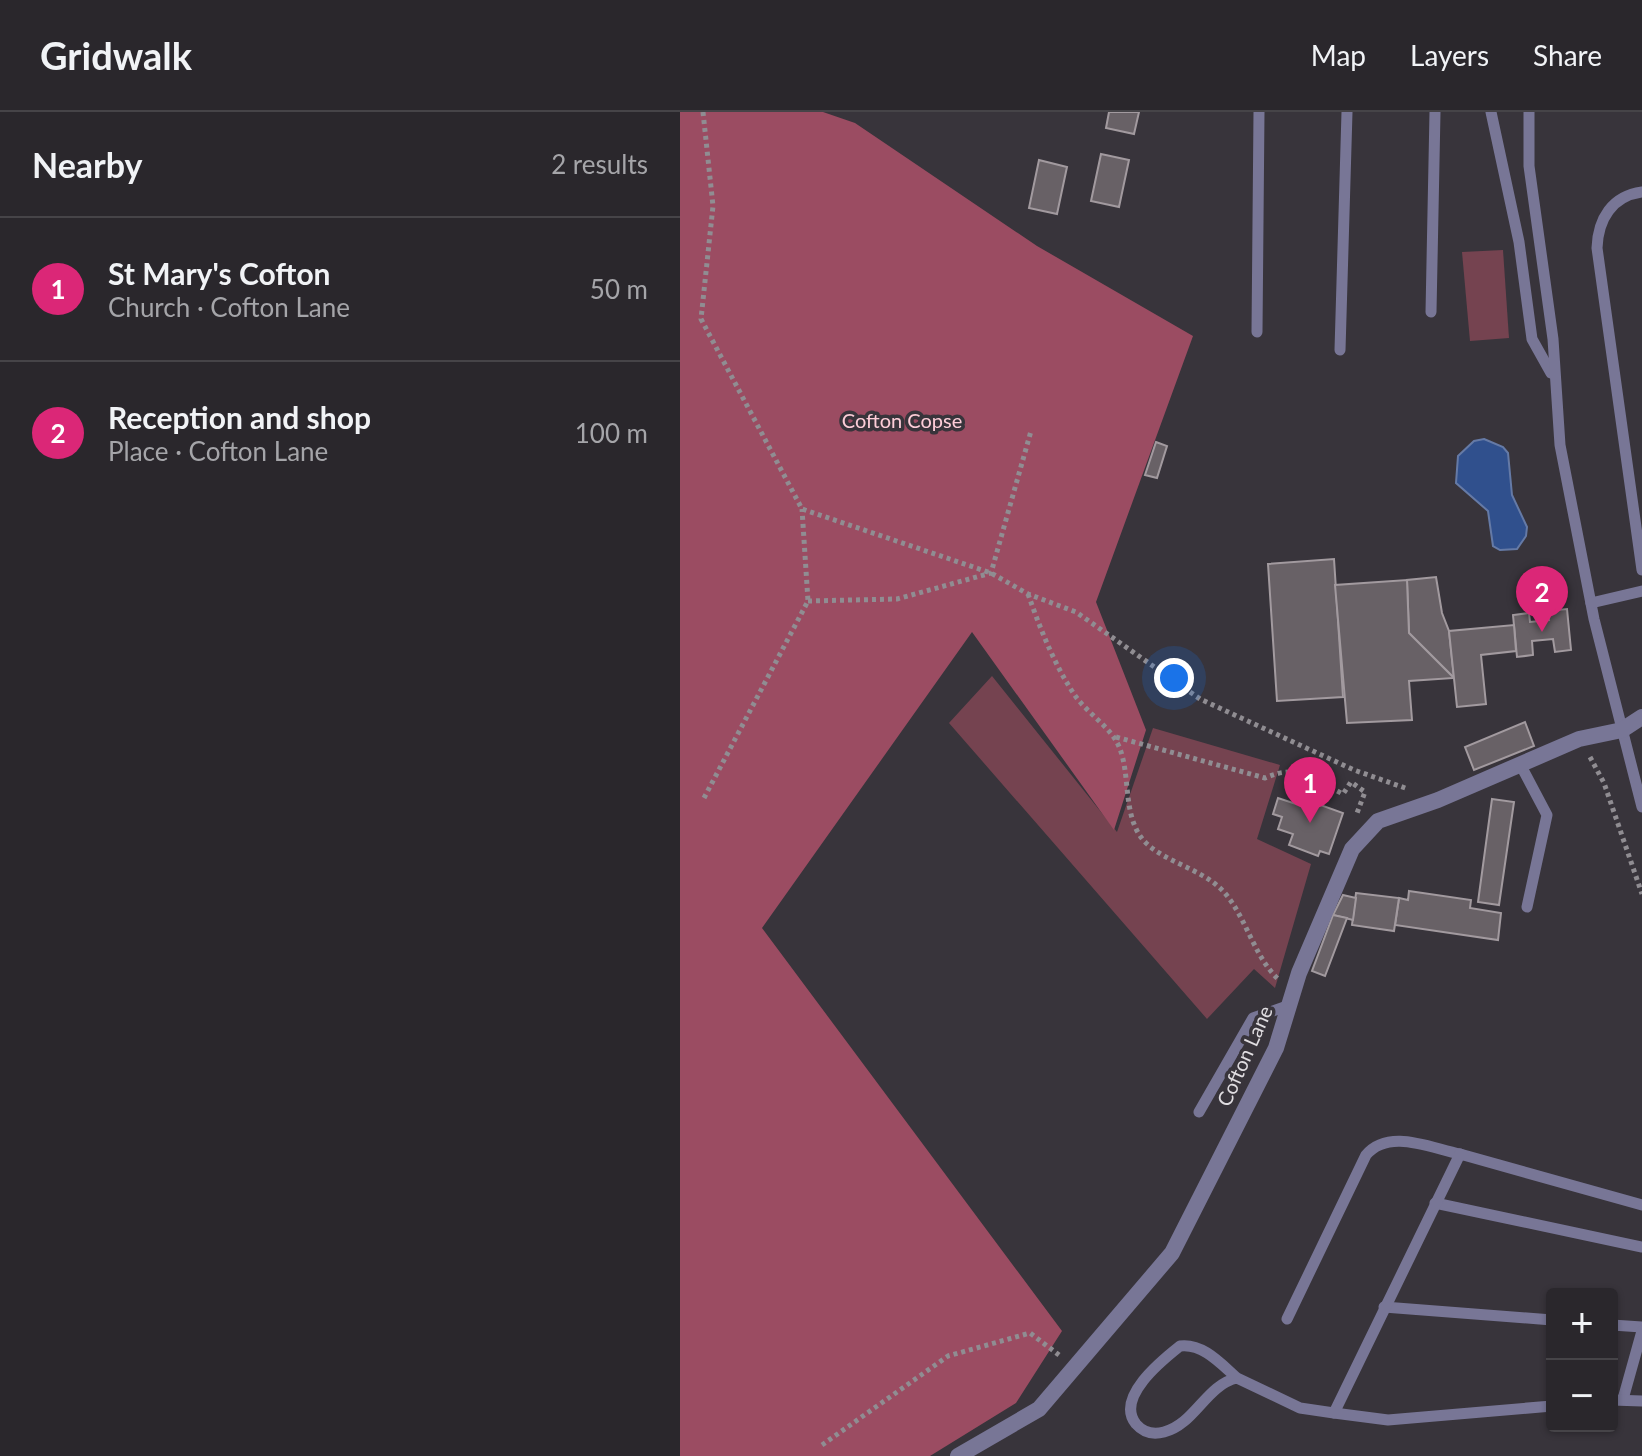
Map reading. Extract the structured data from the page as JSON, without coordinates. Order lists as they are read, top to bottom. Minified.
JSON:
{"streets":{"street":["Cofton Lane"]},"parks":["Cofton Copse"],"page":{"header":"Gridwalk","nav":["Map","Layers","Share"],"heading":["Nearby","2 results"],"list":[{"mark":"1","name":"St Mary's Cofton","note":"Church · Cofton Lane","value":"50 m"},{"mark":"2","name":"Reception and shop","note":"Place · Cofton Lane","value":"100 m"}],"pins":["2","1"],"map_buttons":["+","−"]}}
